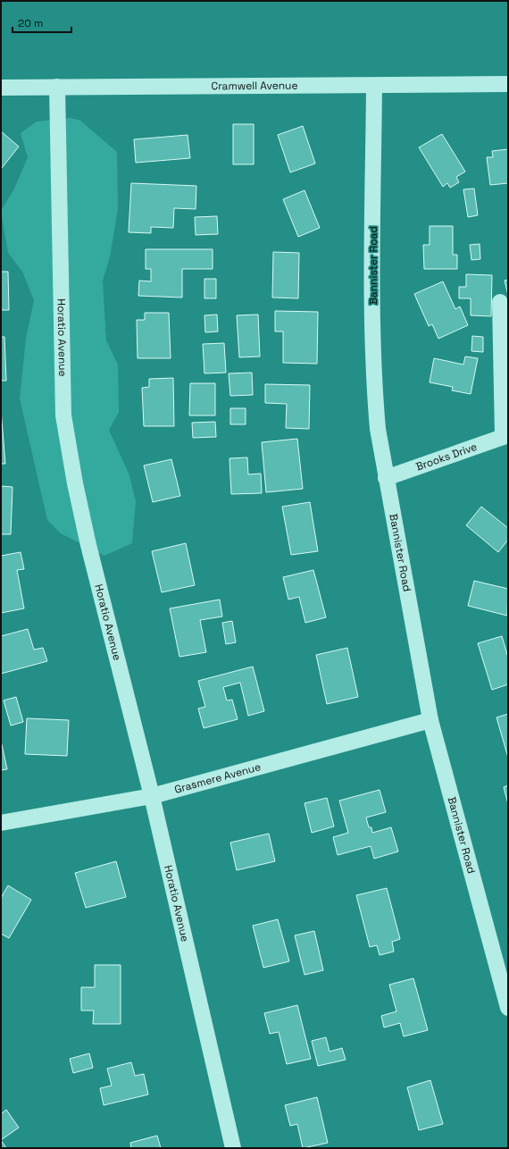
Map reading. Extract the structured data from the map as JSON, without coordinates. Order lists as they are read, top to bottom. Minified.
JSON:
{"streets":{"street":["Cramwell Avenue","Bannister Road","Horatio Avenue","Brooks Drive","Grasmere Avenue"]},"crossings":[["Cramwell Avenue","Bannister Road"],["Cramwell Avenue","Horatio Avenue"],["Bannister Road","Brooks Drive"],["Bannister Road","Grasmere Avenue"],["Horatio Avenue","Grasmere Avenue"]],"scale_bar":"20 m"}
